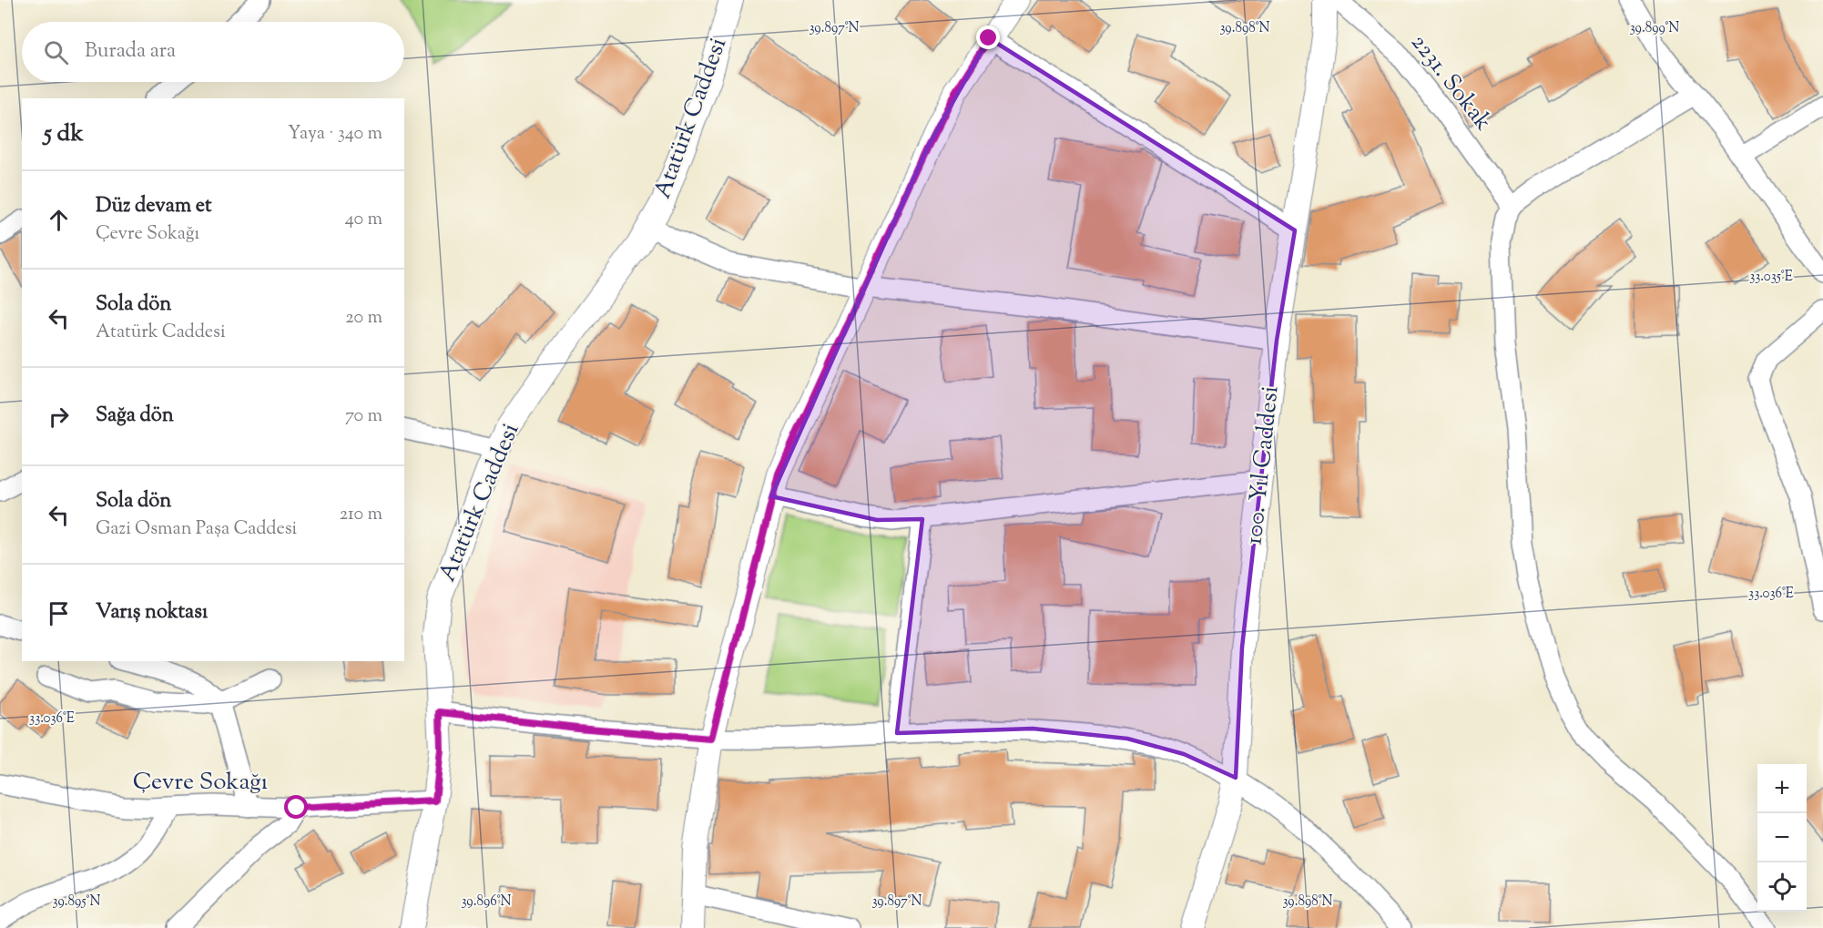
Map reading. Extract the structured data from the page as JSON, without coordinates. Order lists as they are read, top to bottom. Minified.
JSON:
{"streets":{"street":["2231. Sokak","Atatürk Caddesi","100. Yıl Caddesi","Çevre Sokağı"]},"crossings":[["Atatürk Caddesi","Çevre Sokağı"]],"page":{"search":"Burada ara","heading":["5 dk","Yaya · 340 m"],"list":[["Düz devam et","Çevre Sokağı","40 m"],["Sola dön","Atatürk Caddesi","20 m"],["Sağa dön","70 m"],["Sola dön","Gazi Osman Paşa Caddesi","210 m"],"Varış noktası"],"map_buttons":["+","−"]},"coordinates":["39.897°N","39.898°N","39.899°N","33.035°E","33.036°E","39.895°N","39.896°N"]}
